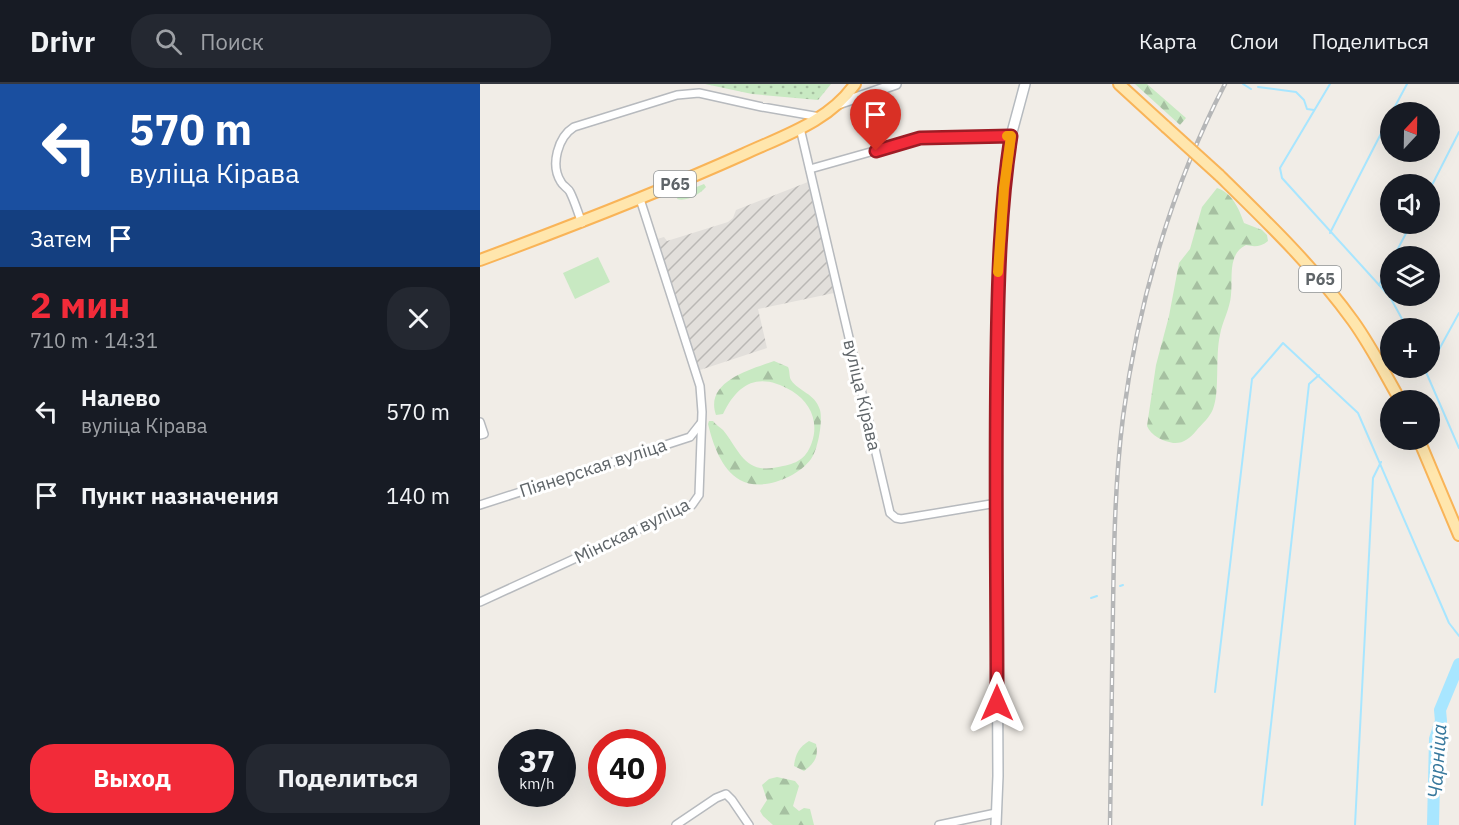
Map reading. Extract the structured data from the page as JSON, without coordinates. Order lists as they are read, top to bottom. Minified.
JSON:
{"streets":{"main road":["Р65"],"street":["вуліца Кірава","Піянерская вуліца","Мінская вуліца"]},"crossings":[["Р65","вуліца Кірава"],["Р65","Мінская вуліца"],["Піянерская вуліца","Мінская вуліца"]],"water":["Чарніца"],"north":"top","page":{"header":"Drivr","search":"Поиск","nav":["Карта","Слои","Поделиться"],"turn":["570 m","вуліца Кірава"],"map_buttons":["+","−"],"then":"Затем","heading":["2 мин","710 m · 14:31"],"list":[{"name":"Налево","note":"вуліца Кірава","value":"570 m"},{"name":"Пункт назначения","value":"140 m"}],"speed":"37 km/h","limit":"40","buttons":["Выход","Поделиться"]}}
